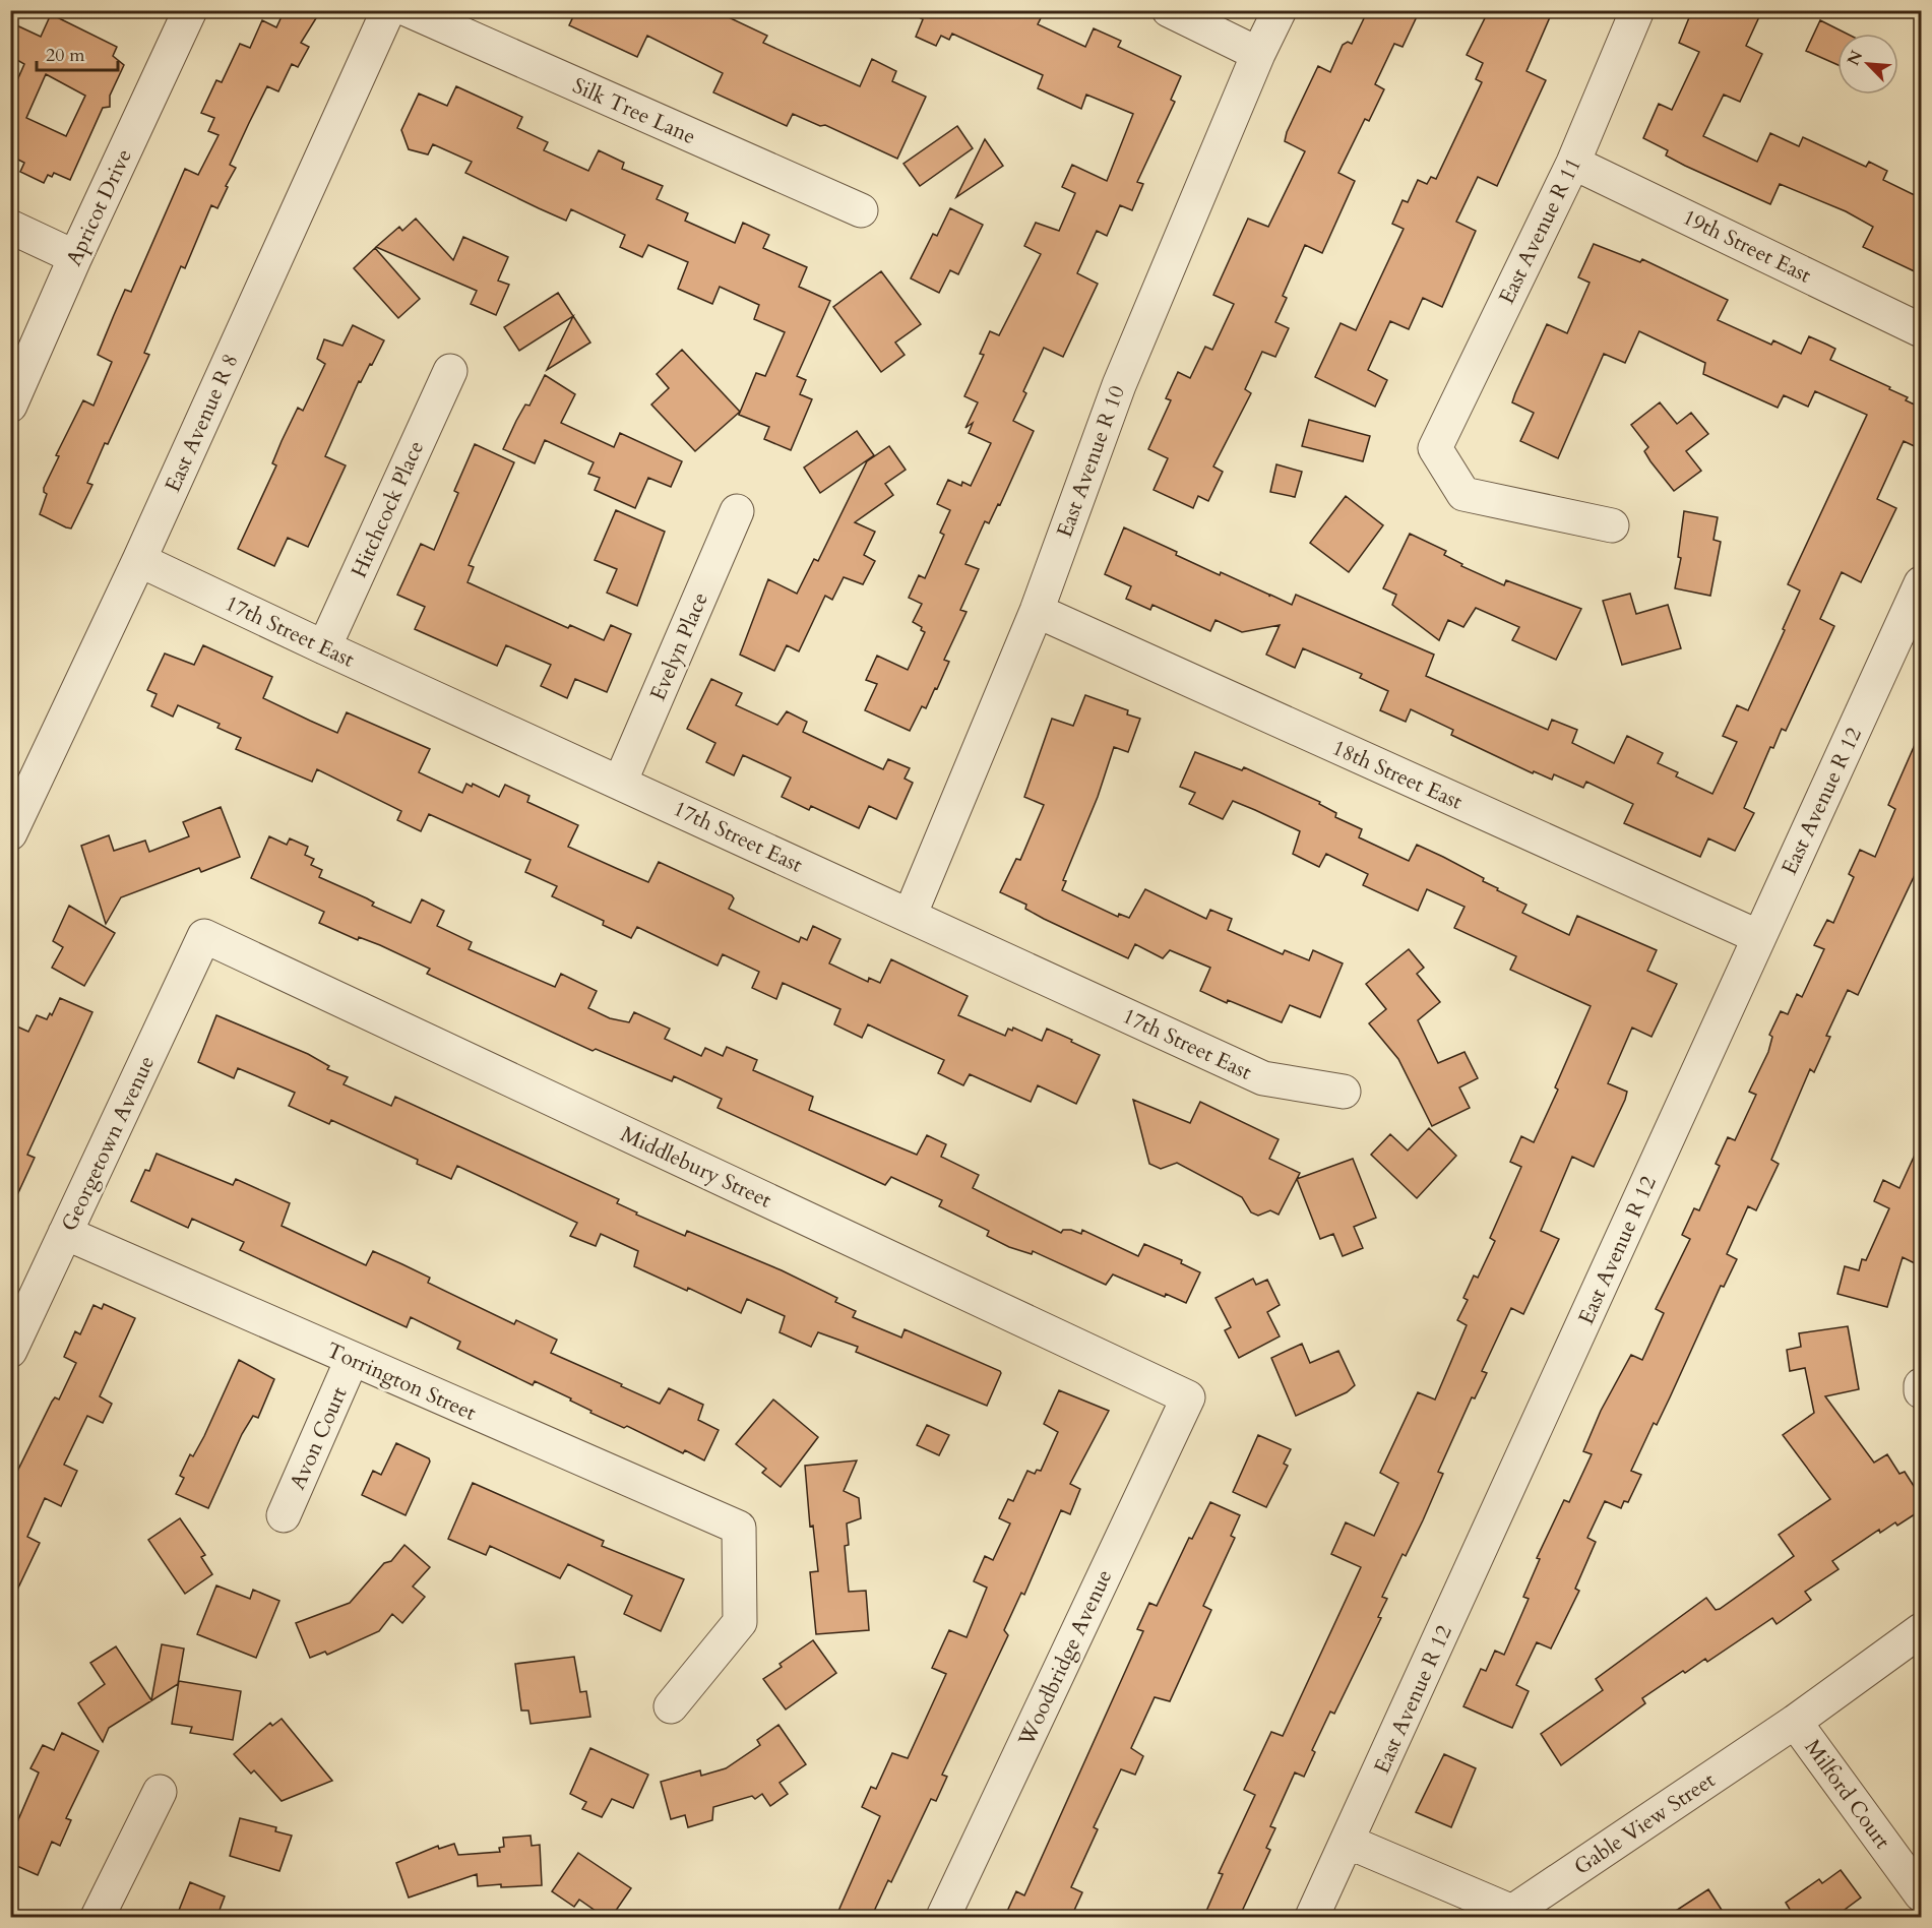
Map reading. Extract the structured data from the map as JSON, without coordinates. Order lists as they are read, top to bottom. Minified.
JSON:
{"streets":{"street":["Silk Tree Lane","Apricot Drive","East Avenue R 11","19th Street East","East Avenue R 8","East Avenue R 10","Hitchcock Place","17th Street East","Evelyn Place","18th Street East","East Avenue R 12","Georgetown Avenue","Middlebury Street","Torrington Street","Avon Court","Woodbridge Avenue","Milford Court","Gable View Street"]},"crossings":[["East Avenue R 11","19th Street East"],["East Avenue R 8","17th Street East"],["East Avenue R 10","17th Street East"],["East Avenue R 10","18th Street East"],["Hitchcock Place","17th Street East"],["17th Street East","Evelyn Place"],["18th Street East","East Avenue R 12"],["East Avenue R 12","Gable View Street"],["Georgetown Avenue","Middlebury Street"],["Georgetown Avenue","Torrington Street"],["Middlebury Street","Woodbridge Avenue"],["Torrington Street","Avon Court"],["Milford Court","Gable View Street"]],"scale_bar":"20 m","north":"top left"}
